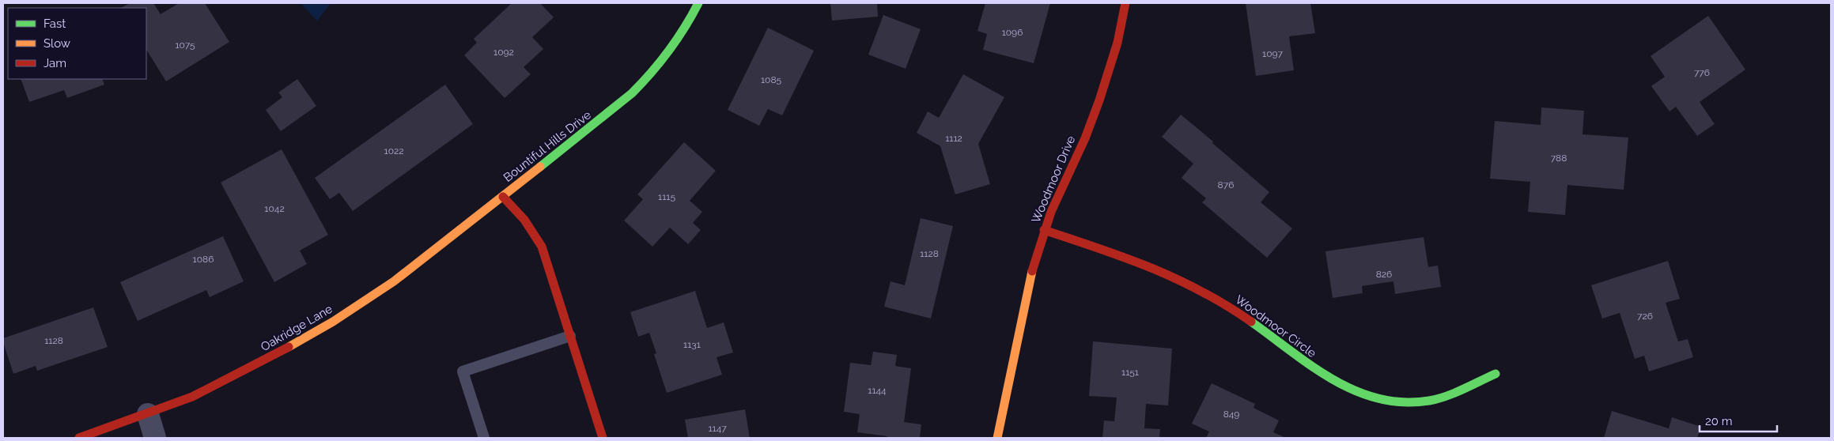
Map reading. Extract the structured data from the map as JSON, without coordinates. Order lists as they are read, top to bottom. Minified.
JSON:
{"streets":{"street":["Bountiful Hills Drive","Woodmoor Drive","Woodmoor Circle","Oakridge Lane"]},"crossings":[["Bountiful Hills Drive","Oakridge Lane"],["Woodmoor Drive","Woodmoor Circle"]],"house_numbers":["1096","1075","1092","1097","776","1085","1112","1022","788","876","1115","1042","1128","1086","826","726","1128","1131","1151","1144","849","1147"],"legend":["Fast","Slow","Jam"],"scale_bar":"20 m"}
